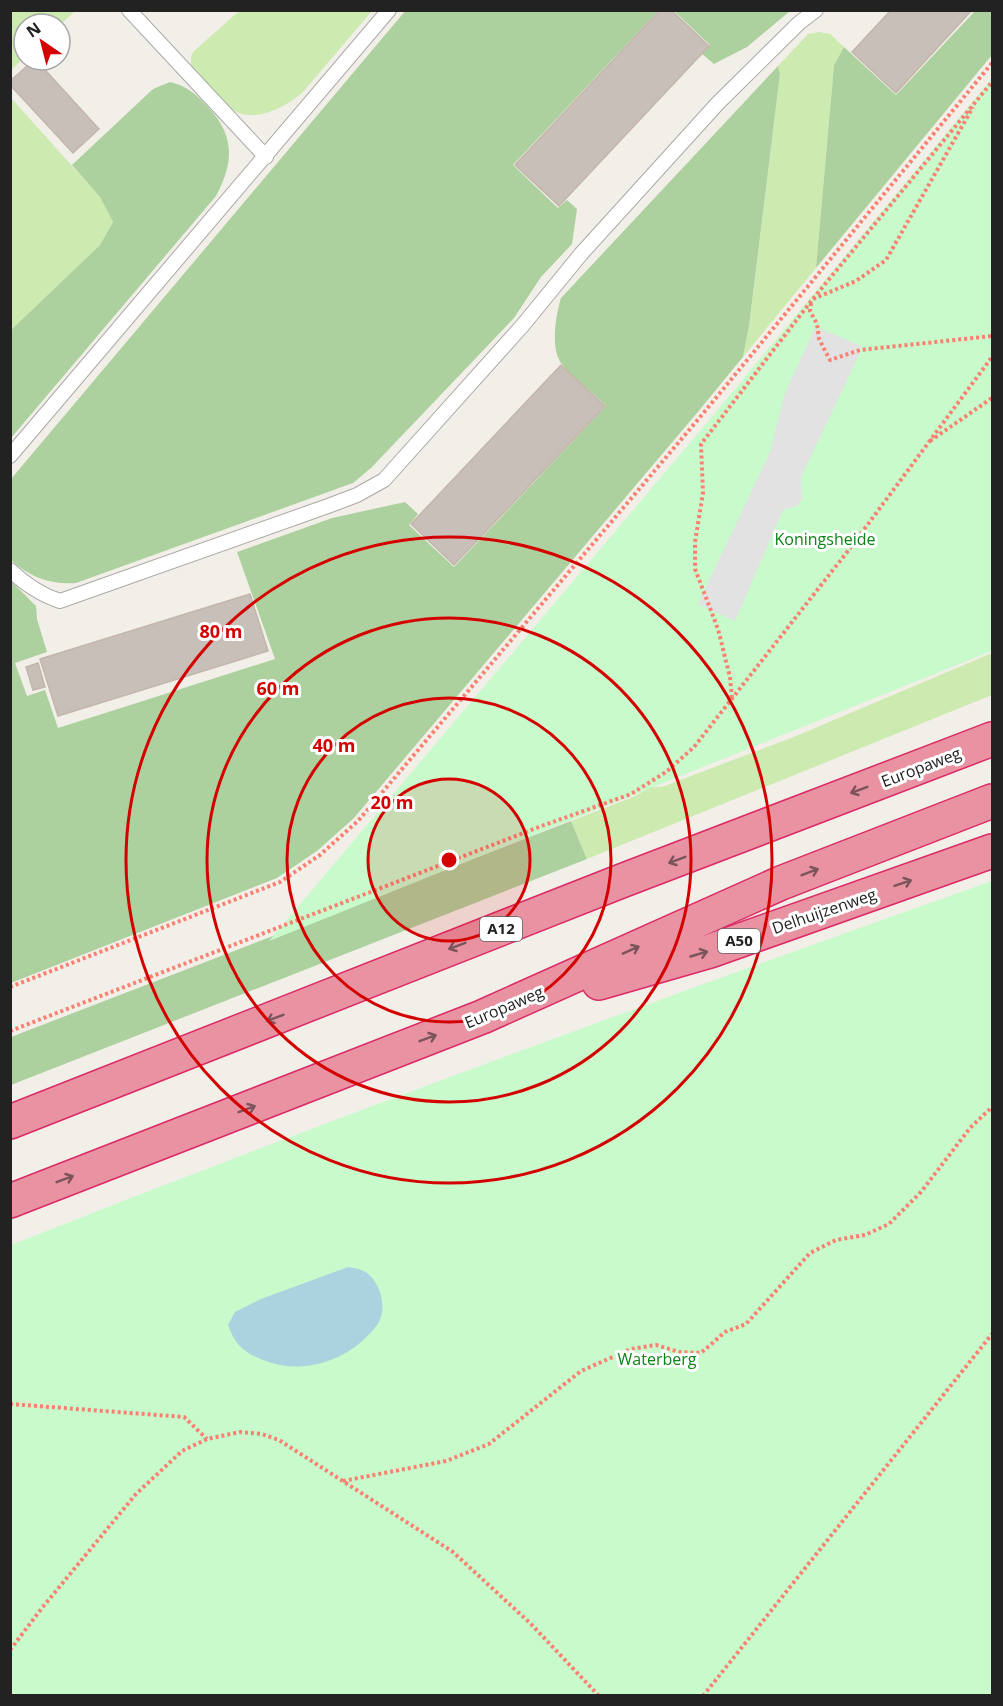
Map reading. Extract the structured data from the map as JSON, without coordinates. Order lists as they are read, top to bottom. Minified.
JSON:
{"streets":{"highway":["Europaweg","Delhuijzenweg","A12","A50"]},"crossings":[["Europaweg","Delhuijzenweg"]],"one_way":["Delhuijzenweg"],"parks":["Koningsheide","Waterberg"],"north":"top left","rings":["80 m","60 m","40 m","20 m"]}
